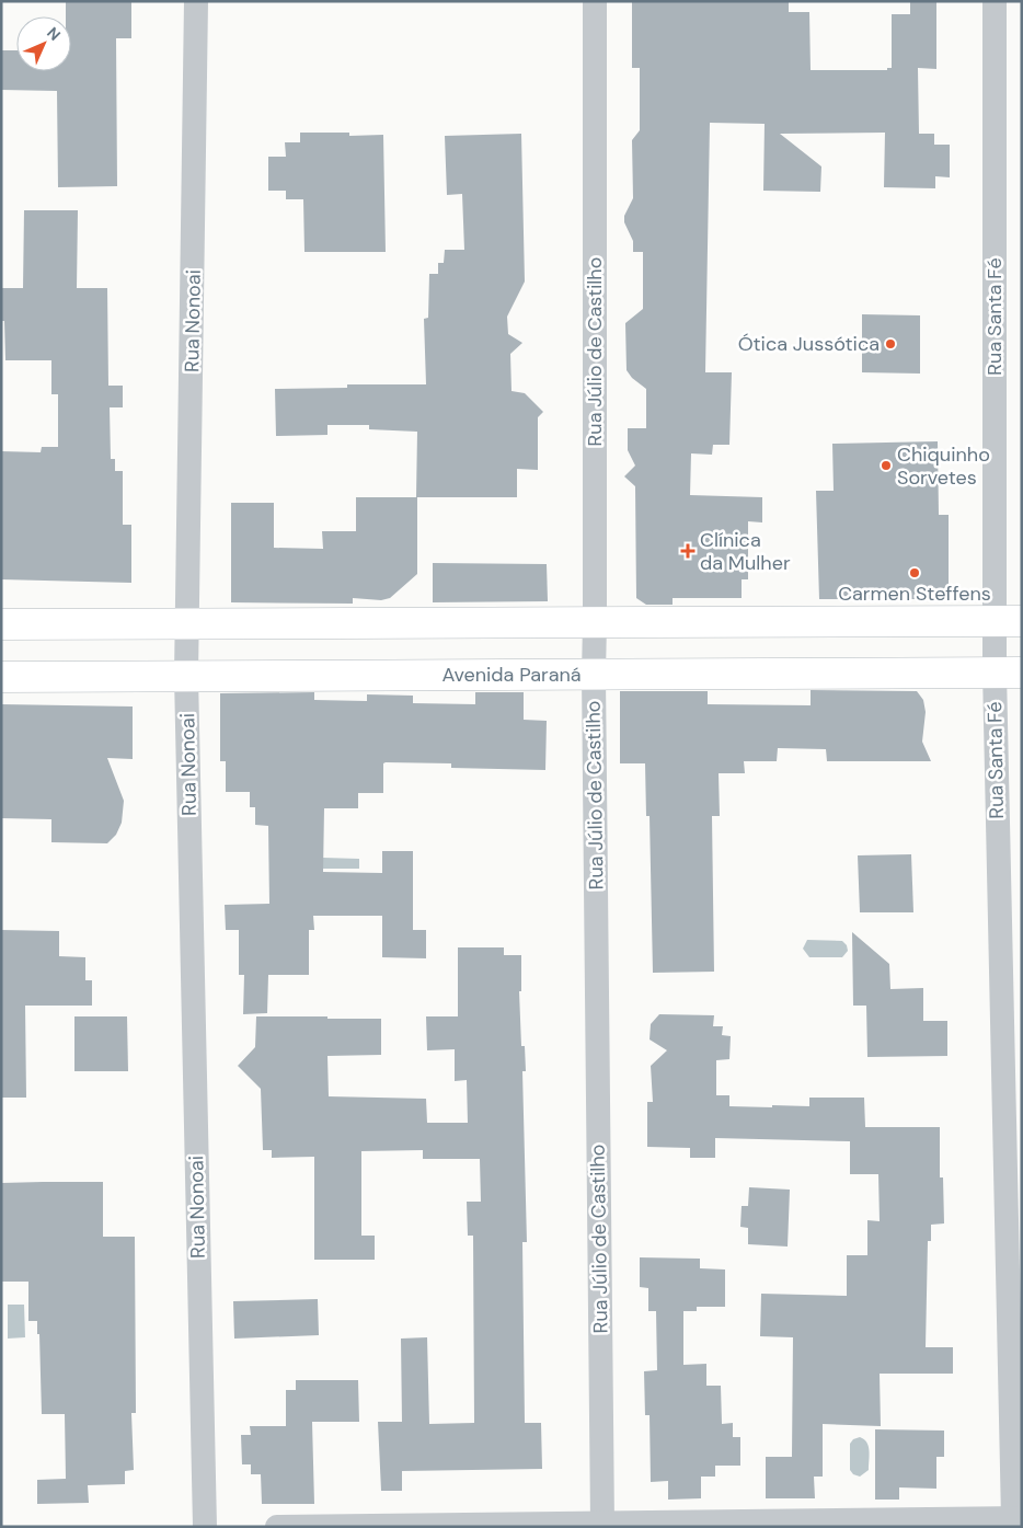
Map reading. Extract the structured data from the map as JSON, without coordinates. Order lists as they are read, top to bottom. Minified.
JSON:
{"streets":{"street":["Rua Santa Fé","Rua Nonoai","Rua Júlio de Castilho","Avenida Paraná"]},"crossings":[["Rua Santa Fé","Rua Júlio de Castilho"],["Rua Santa Fé","Avenida Paraná"],["Rua Nonoai","Avenida Paraná"],["Rua Júlio de Castilho","Avenida Paraná"]],"places":{"other":["Ótica Jussótica","Chiquinho Sorvetes","Carmen Steffens"],"health":["Clínica da Mulher"]},"north":"top right"}
